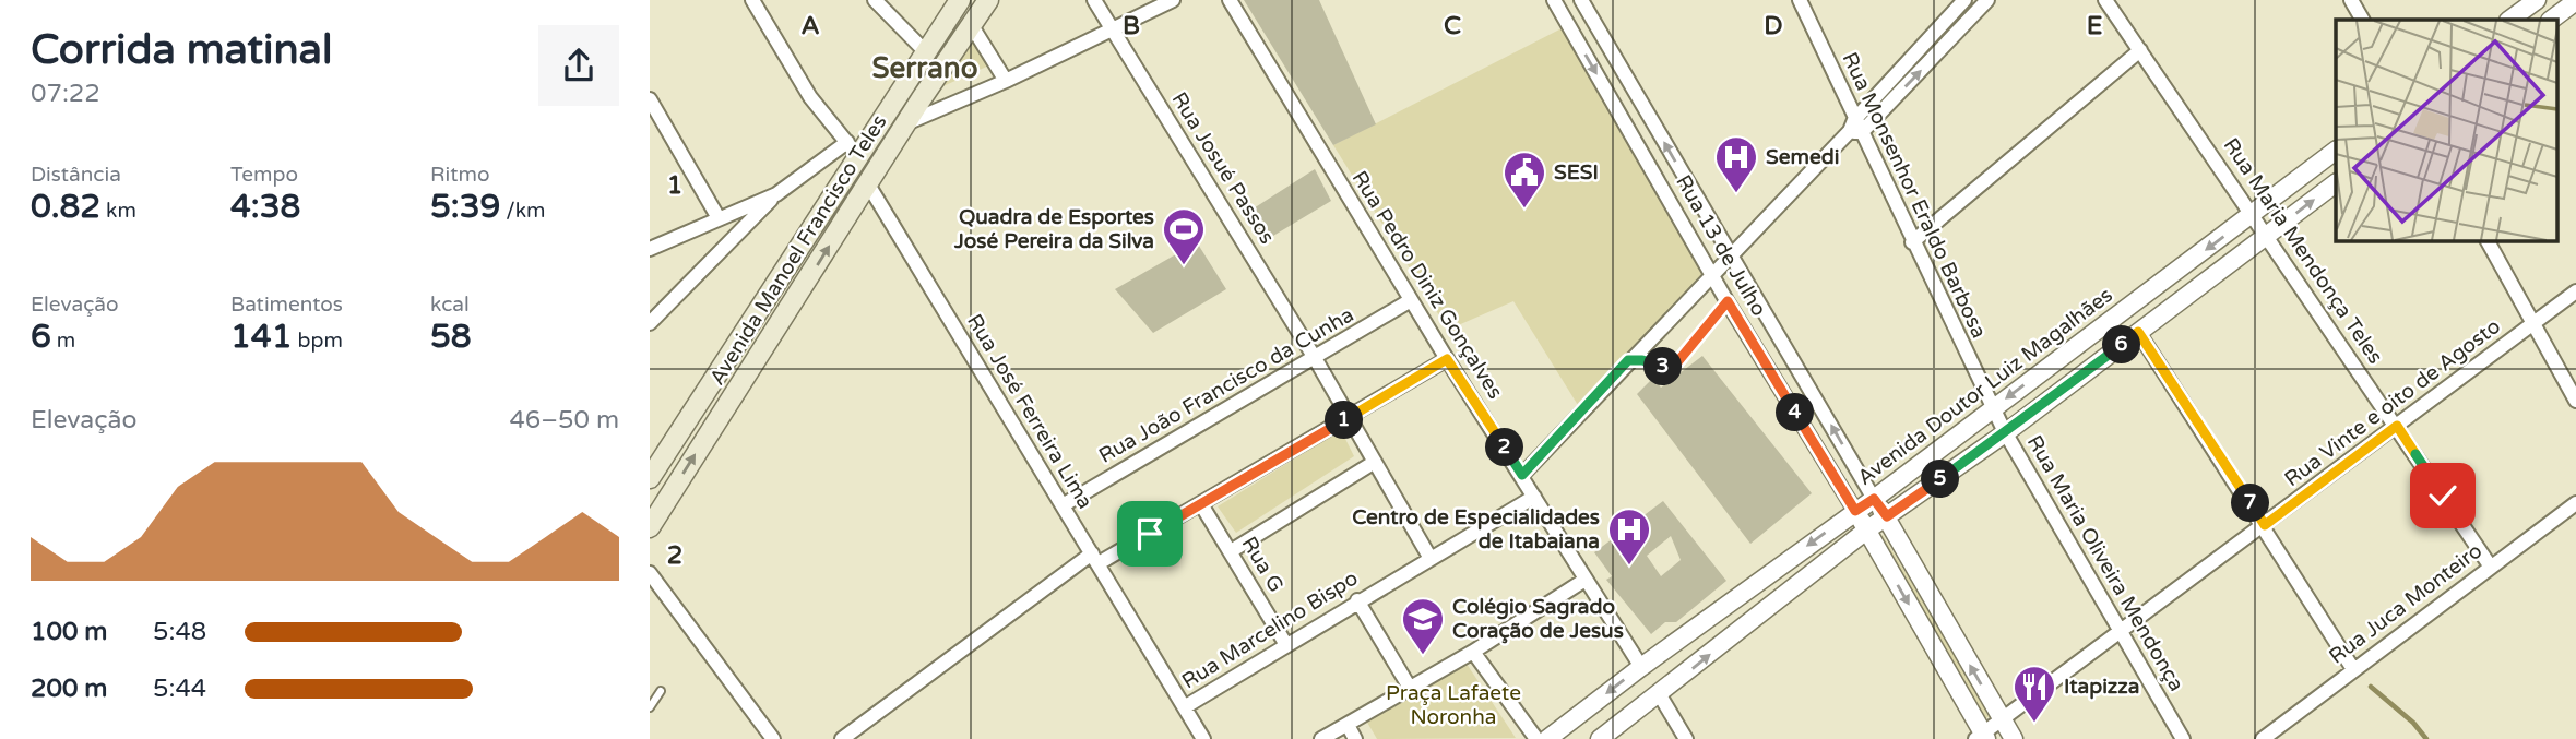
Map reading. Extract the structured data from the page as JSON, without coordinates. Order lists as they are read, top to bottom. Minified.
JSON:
{"streets":{"main road":["Avenida Manoel Francisco Teles"],"street":["Rua Josué Passos","Rua Monsenhor Eraldo Barbosa","Rua 13 de Julho","Rua Maria Mendonça Teles","Rua Pedro Diniz Gonçalves","Rua João Francisco da Cunha","Avenida Doutor Luiz Magalhães","Rua Vinte e oito de Agosto","Rua José Ferreira Lima","Rua Maria Oliveira Mendonça","Rua G","Rua Juca Monteiro","Rua Marcelino Bispo"]},"crossings":[["Rua Josué Passos","Rua João Francisco da Cunha"],["Rua Josué Passos","Rua Marcelino Bispo"],["Rua Monsenhor Eraldo Barbosa","Avenida Doutor Luiz Magalhães"],["Rua Monsenhor Eraldo Barbosa","Rua Maria Oliveira Mendonça"],["Rua 13 de Julho","Avenida Doutor Luiz Magalhães"],["Avenida Manoel Francisco Teles","Rua José Ferreira Lima"],["Rua Maria Mendonça Teles","Avenida Doutor Luiz Magalhães"],["Rua Maria Mendonça Teles","Rua Vinte e oito de Agosto"],["Rua Maria Mendonça Teles","Rua Juca Monteiro"],["Rua Pedro Diniz Gonçalves","Rua João Francisco da Cunha"],["Rua Pedro Diniz Gonçalves","Avenida Doutor Luiz Magalhães"],["Rua Pedro Diniz Gonçalves","Rua Marcelino Bispo"],["Rua João Francisco da Cunha","Rua José Ferreira Lima"],["Avenida Doutor Luiz Magalhães","Rua Maria Oliveira Mendonça"],["Rua Vinte e oito de Agosto","Rua Maria Oliveira Mendonça"],["Rua José Ferreira Lima","Rua Marcelino Bispo"],["Rua G","Rua Marcelino Bispo"]],"districts":["Serrano"],"parks":["Praça Lafaete Noronha"],"places":{"hospital":["Semedi","Centro de Especialidades de Itabaiana"],"public building":["SESI"],"sports":["Quadra de Esportes José Pereira da Silva"],"school or university":["Colégio Sagrado Coração de Jesus"],"restaurant":["Itapizza"]},"page":{"heading":["Corrida matinal","07:22"],"stats":[["Distância","0.82 km"],["Tempo","4:38"],["Ritmo","5:39 /km"],["Elevação","6 m"],["Batimentos","141 bpm"],["kcal","58"]],"pins":["6","3","4","1","2","5","7"],"chart":["Elevação","46–50 m"],"list":[{"name":"100 m","note":"5:48"},{"name":"200 m","note":"5:44"}]},"grid":{"columns":["A","B","C","D","E"],"rows":["1","2"]}}
